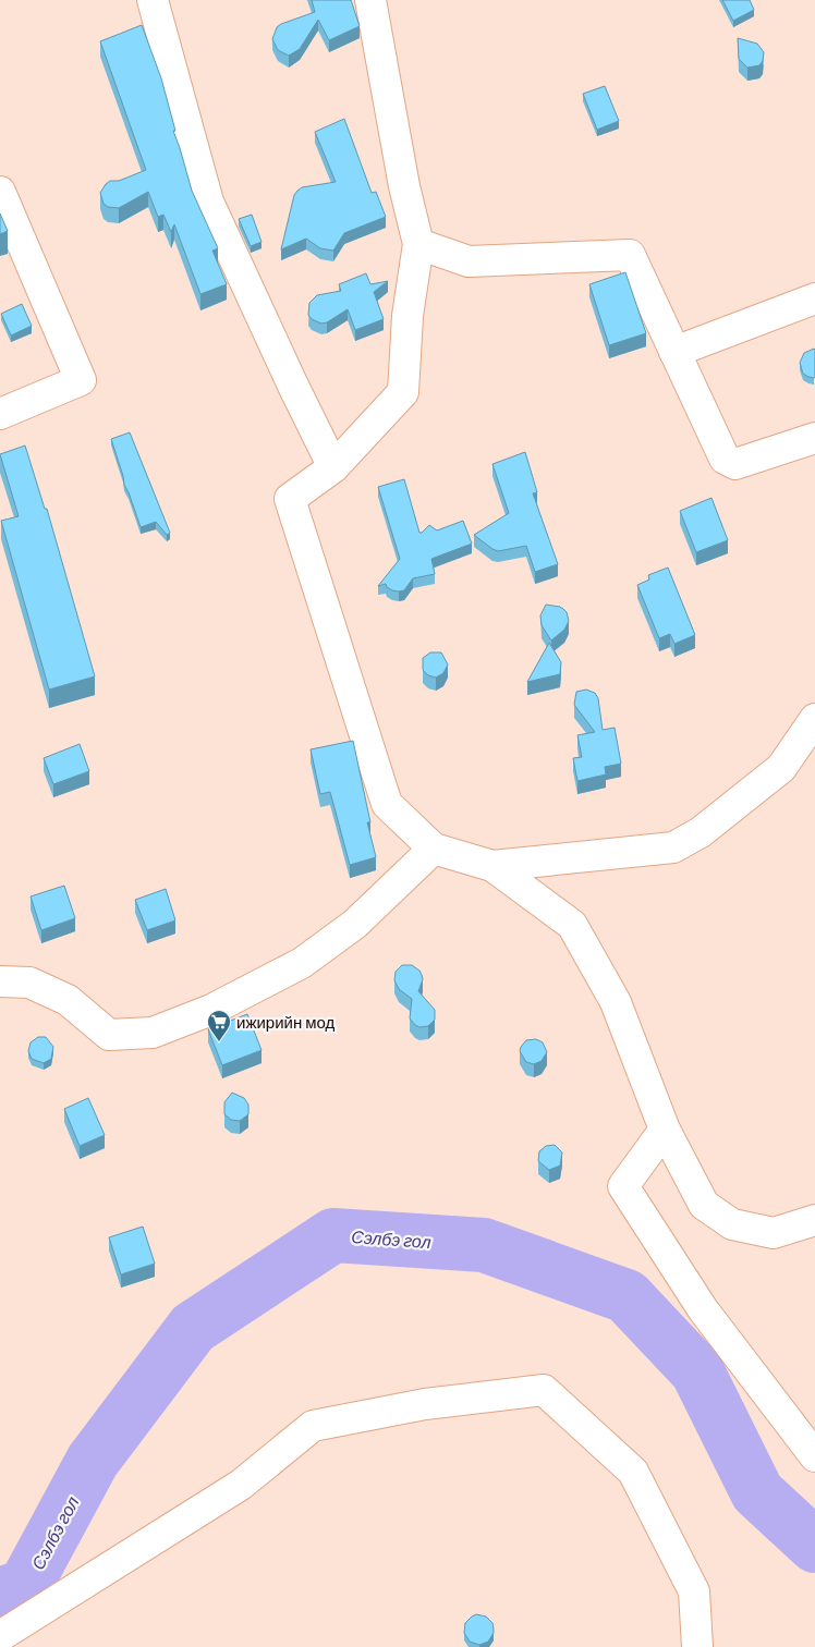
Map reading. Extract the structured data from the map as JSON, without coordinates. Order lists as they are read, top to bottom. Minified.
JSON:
{"water":["Сэлбэ гол"],"places":{"supermarket":["ижирийн мод"]}}
